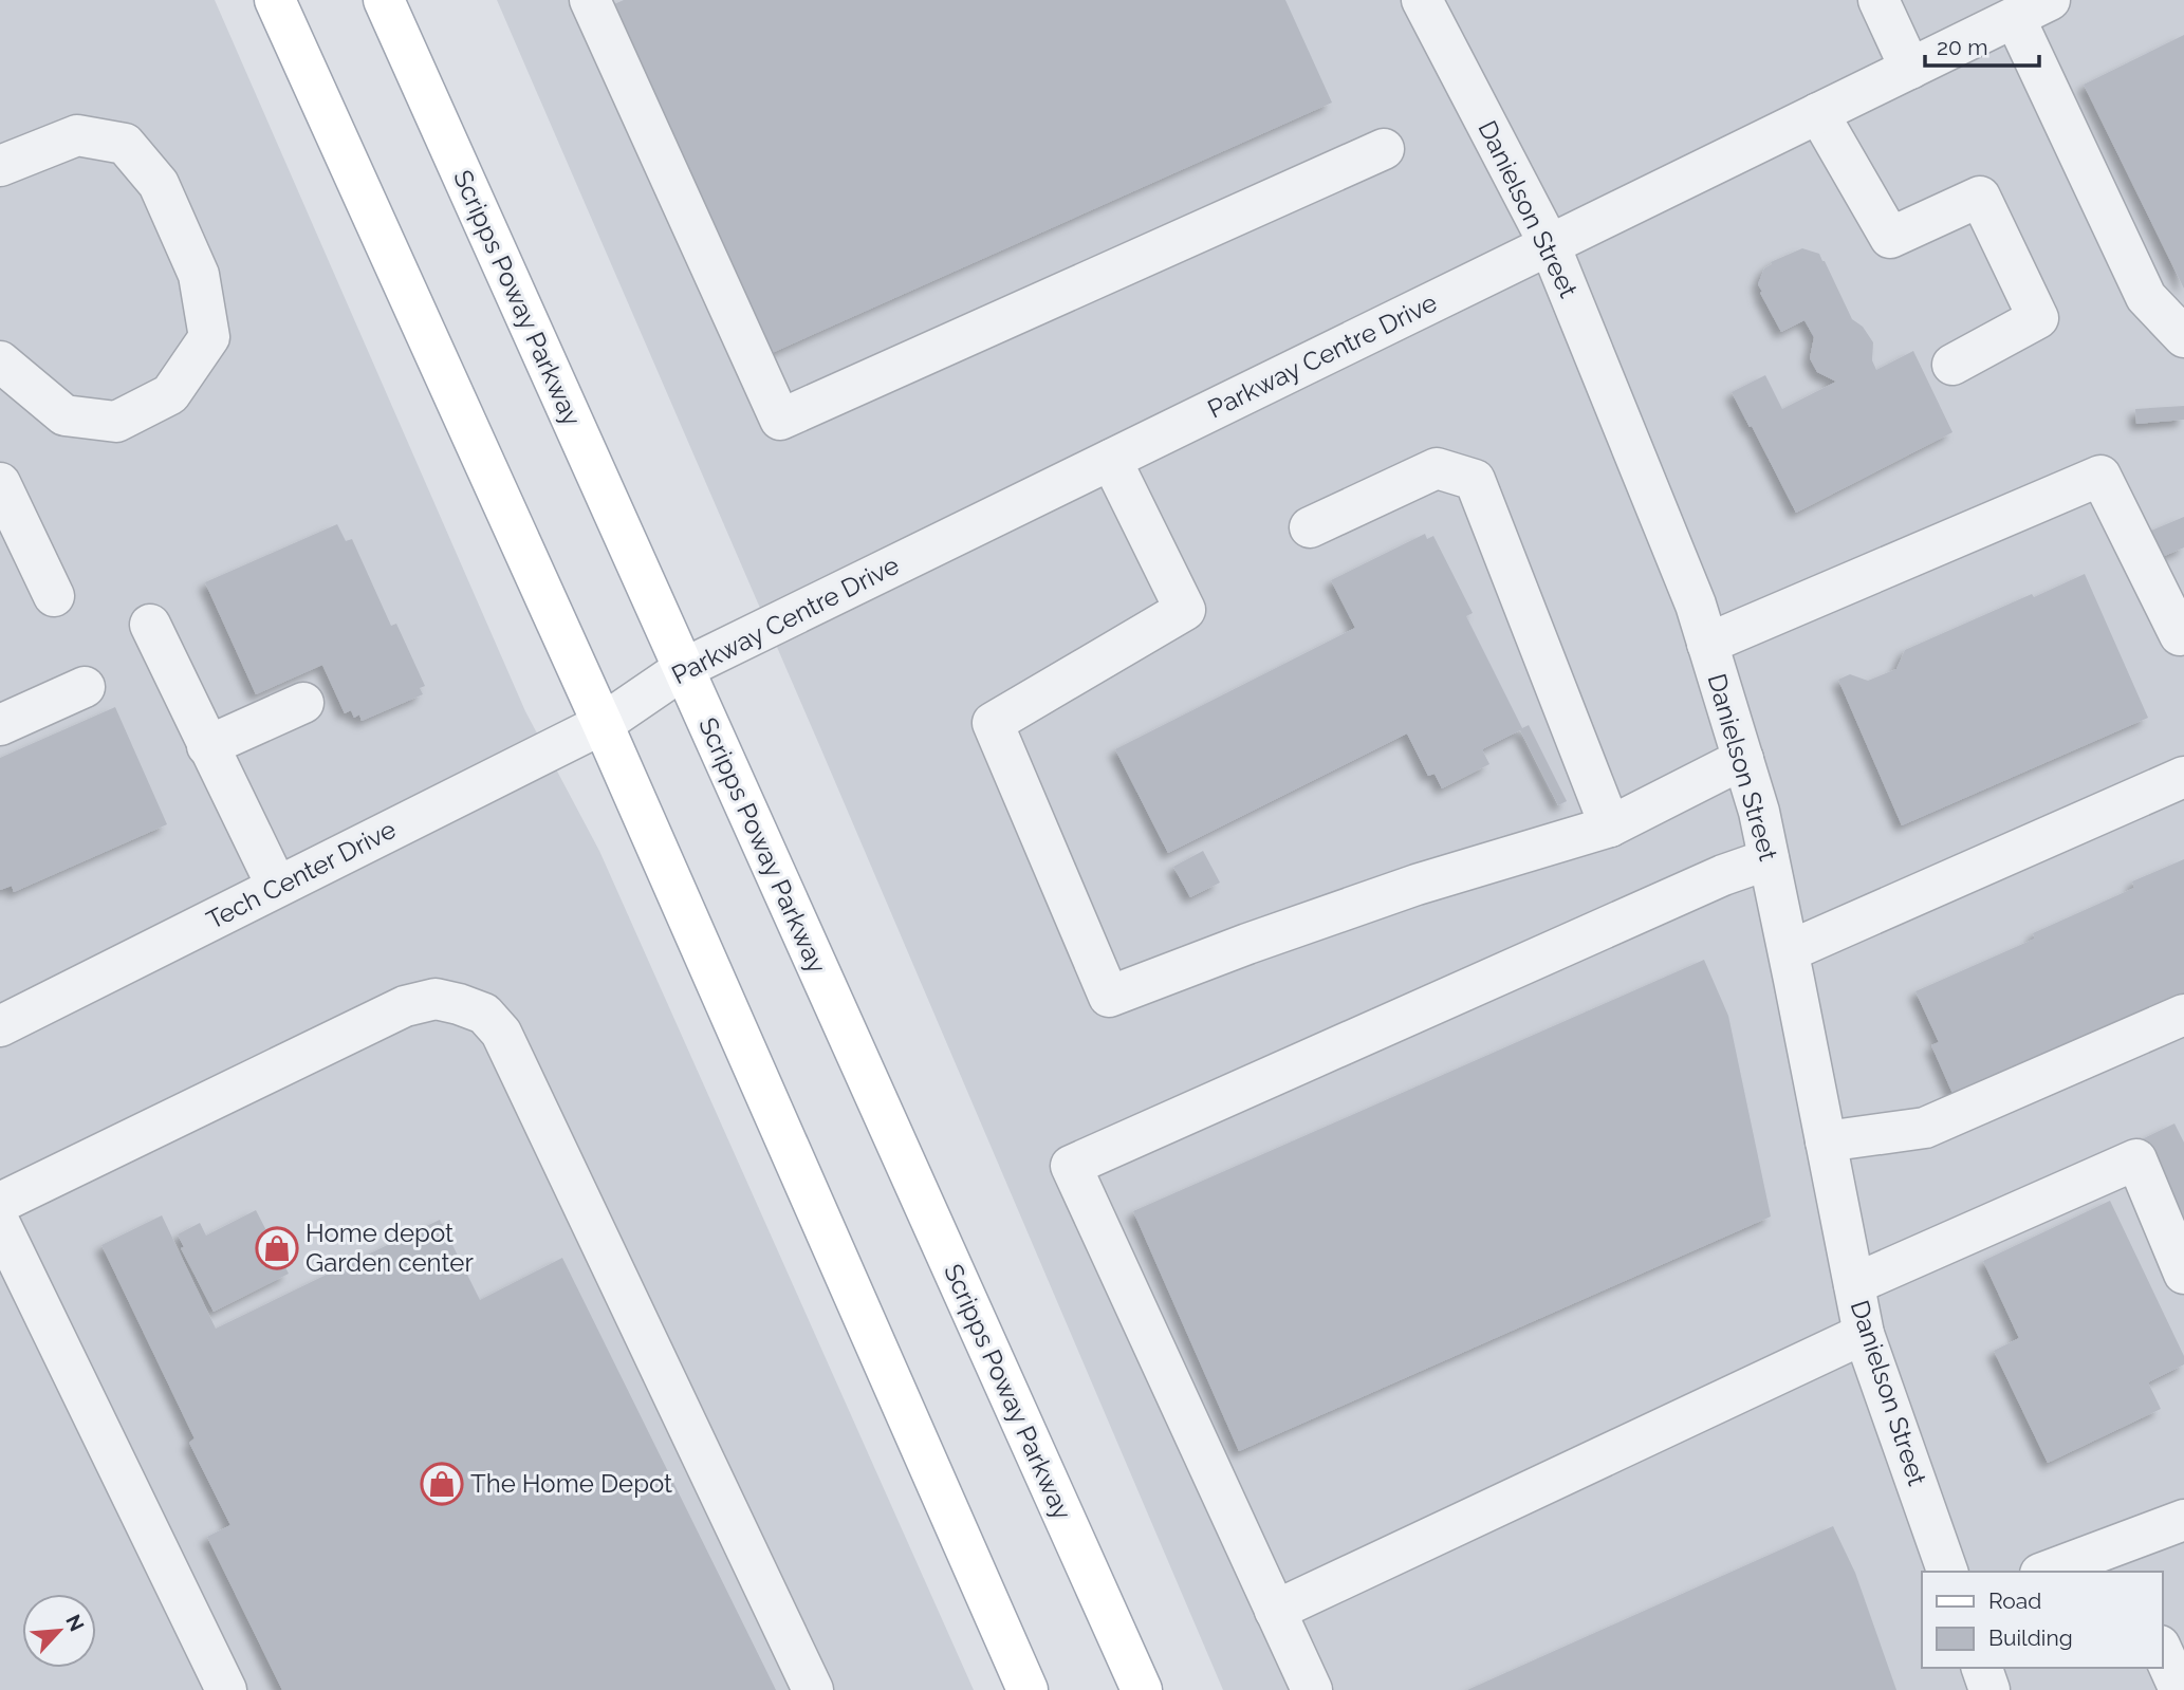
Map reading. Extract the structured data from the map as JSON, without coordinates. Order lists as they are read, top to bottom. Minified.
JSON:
{"streets":{"main road":["Scripps Poway Parkway"],"street":["Danielson Street","Parkway Centre Drive","Tech Center Drive"]},"crossings":[["Danielson Street","Parkway Centre Drive"],["Scripps Poway Parkway","Parkway Centre Drive"],["Parkway Centre Drive","Tech Center Drive"]],"places":{"shop":["Home depot Garden center","The Home Depot"]},"legend":["Road","Building"],"scale_bar":"20 m","north":"top right"}
